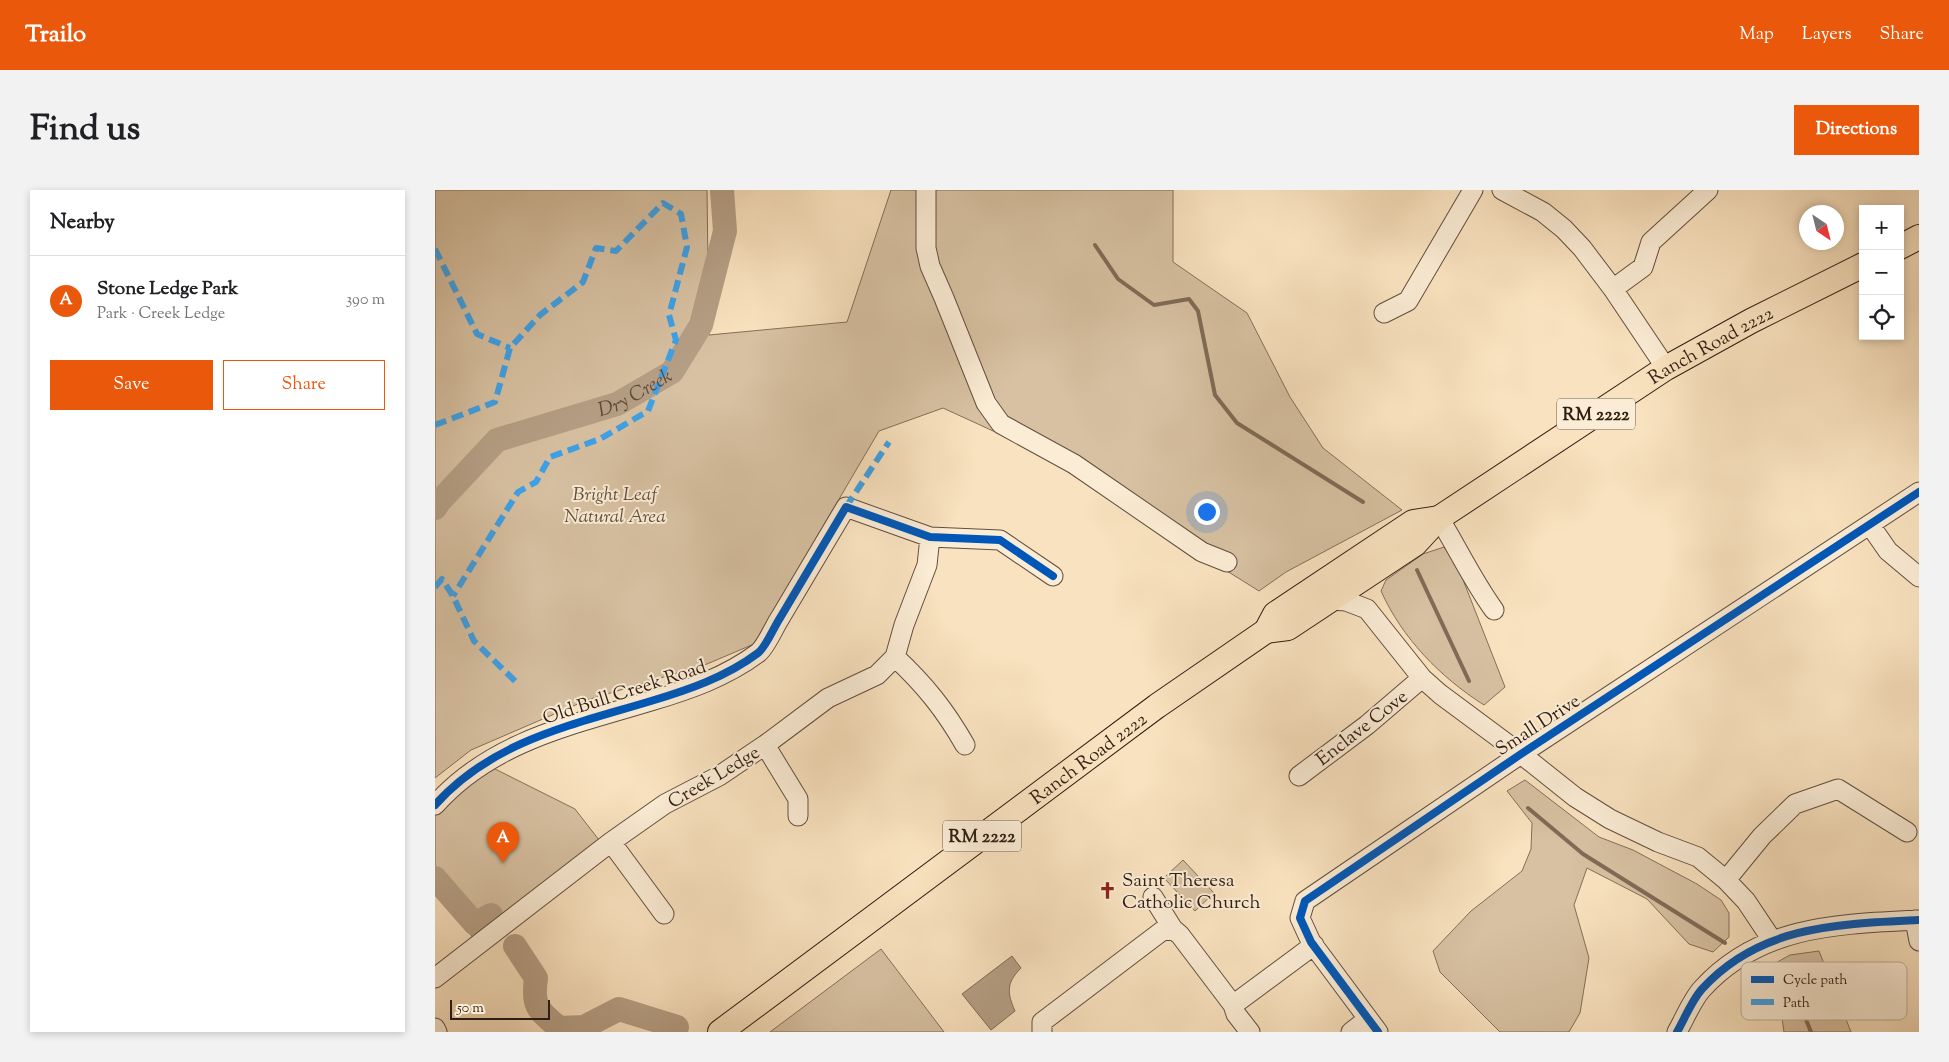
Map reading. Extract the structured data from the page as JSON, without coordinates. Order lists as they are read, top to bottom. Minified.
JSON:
{"streets":{"main road":["Ranch Road 2222","RM 2222"],"street":["Old Bull Creek Road","Small Drive","Enclave Cove","Creek Ledge"]},"crossings":[["Old Bull Creek Road","Creek Ledge"]],"water":["Dry Creek"],"parks":["Bright Leaf Natural Area"],"places":{"church":["Saint Theresa Catholic Church"]},"legend":["Cycle path","Path"],"scale_bar":"50 m","north":"bottom right","page":{"header":"Trailo","nav":["Map","Layers","Share"],"title":"Find us","buttons":["Directions",["Save","Share"]],"heading":"Nearby","map_buttons":["+","−"],"list":[{"mark":"A","name":"Stone Ledge Park","note":"Park · Creek Ledge","value":"390 m"}],"pins":"A","scale":"50 m"}}
